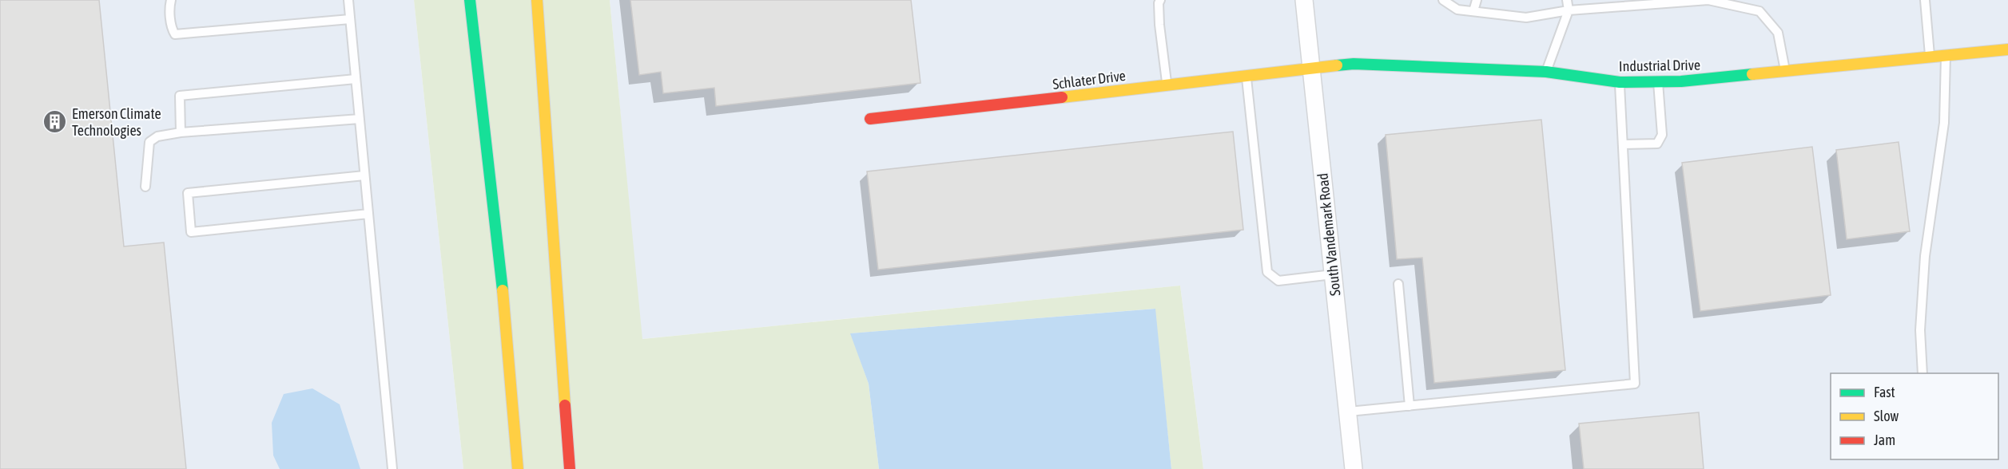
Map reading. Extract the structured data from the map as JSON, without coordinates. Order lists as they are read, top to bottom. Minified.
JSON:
{"streets":{"main road":["Industrial Drive","Schlater Drive"],"street":["South Vandemark Road"]},"crossings":[["Industrial Drive","Schlater Drive"],["Industrial Drive","South Vandemark Road"],["Schlater Drive","South Vandemark Road"]],"places":{"building":["Emerson Climate Technologies"]},"legend":["Fast","Slow","Jam"]}
